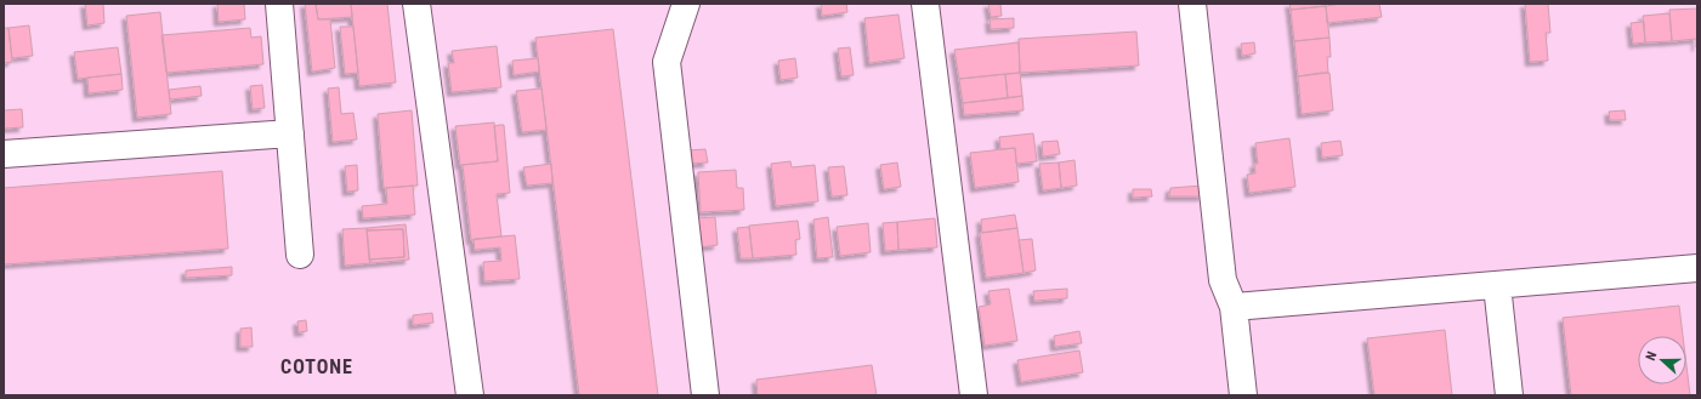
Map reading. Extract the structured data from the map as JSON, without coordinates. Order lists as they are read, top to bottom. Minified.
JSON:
{"districts":["COTONE"],"north":"left"}
